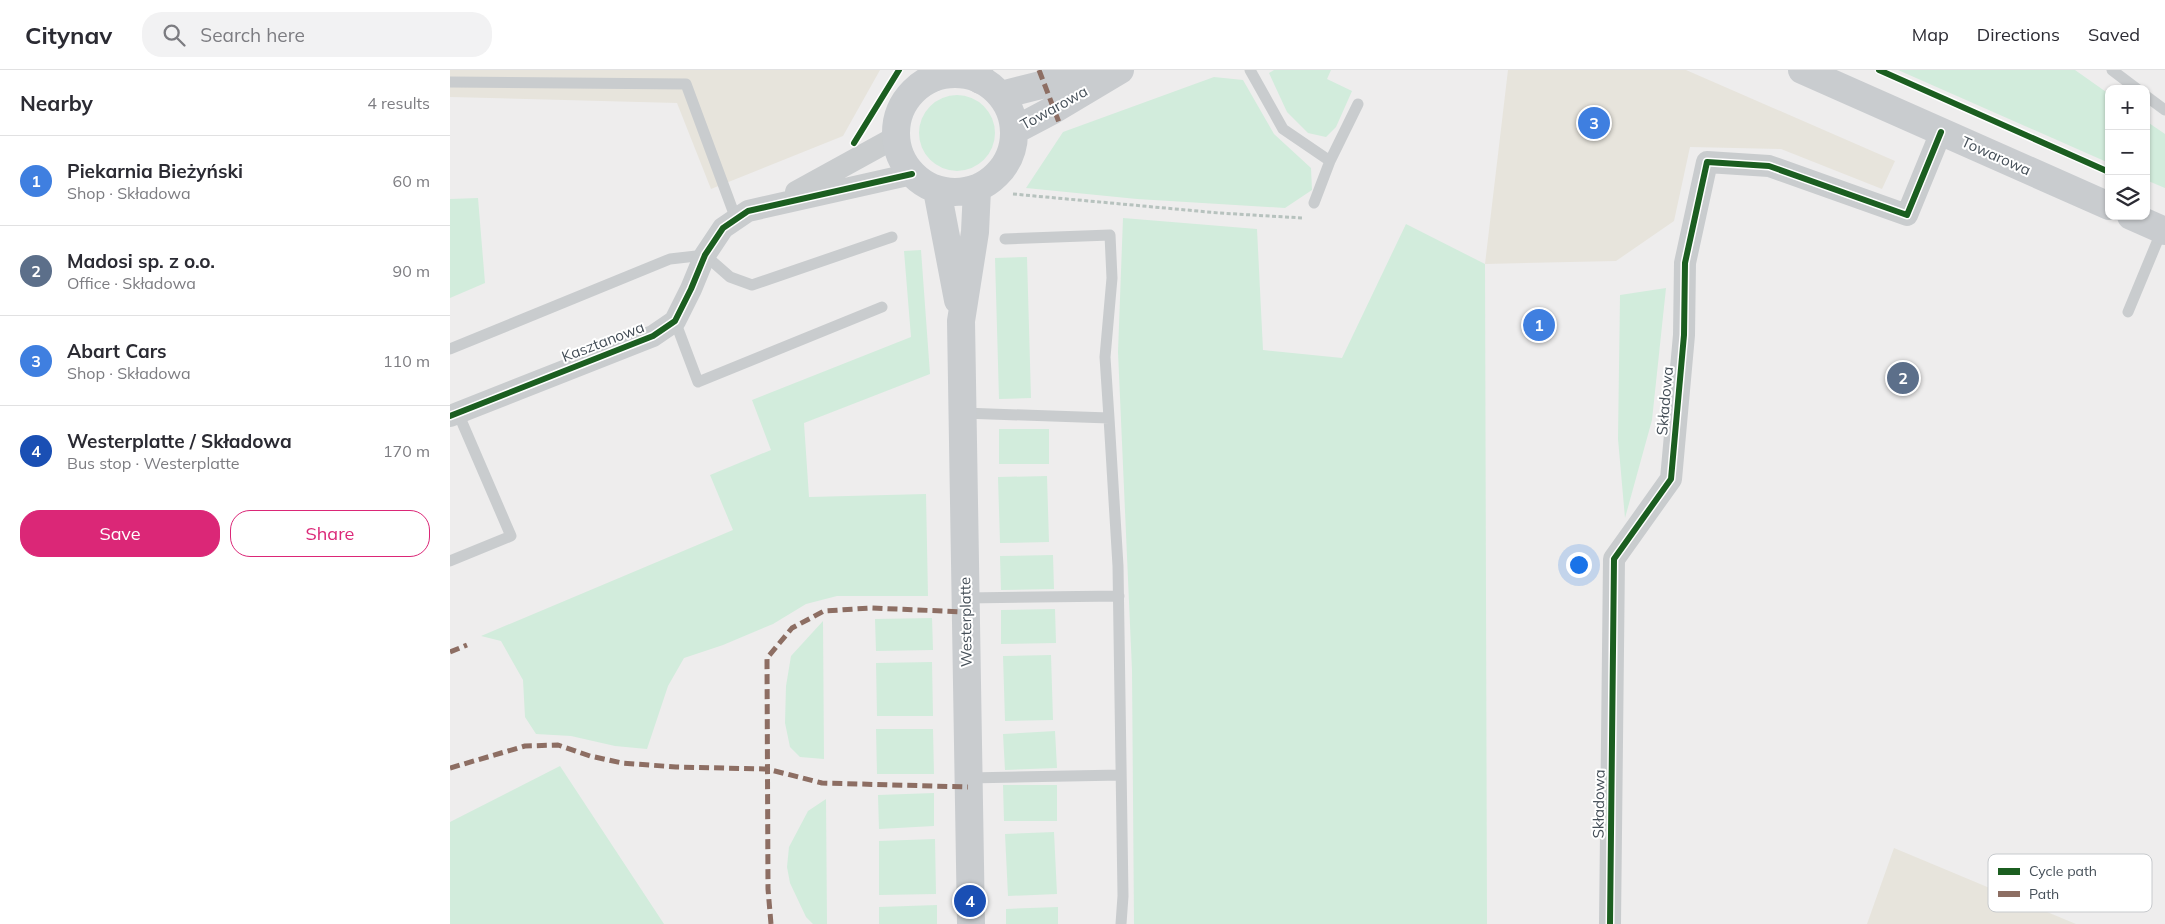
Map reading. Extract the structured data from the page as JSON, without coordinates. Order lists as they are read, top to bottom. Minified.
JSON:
{"streets":{"main road":["Towarowa","Westerplatte"],"street":["Kasztanowa","Składowa"]},"crossings":[["Towarowa","Kasztanowa"],["Towarowa","Składowa"],["Towarowa","Westerplatte"],["Kasztanowa","Westerplatte"]],"legend":["Cycle path","Path"],"page":{"header":"Citynav","search":"Search here","nav":["Map","Directions","Saved"],"heading":["Nearby","4 results"],"map_buttons":["+","−"],"pins":["3","1","2","4"],"list":[{"mark":"1","name":"Piekarnia Bieżyński","note":"Shop · Składowa","value":"60 m"},{"mark":"2","name":"Madosi sp. z o.o.","note":"Office · Składowa","value":"90 m"},{"mark":"3","name":"Abart Cars","note":"Shop · Składowa","value":"110 m"},{"mark":"4","name":"Westerplatte / Składowa","note":"Bus stop · Westerplatte","value":"170 m"}],"buttons":["Save","Share"]}}
